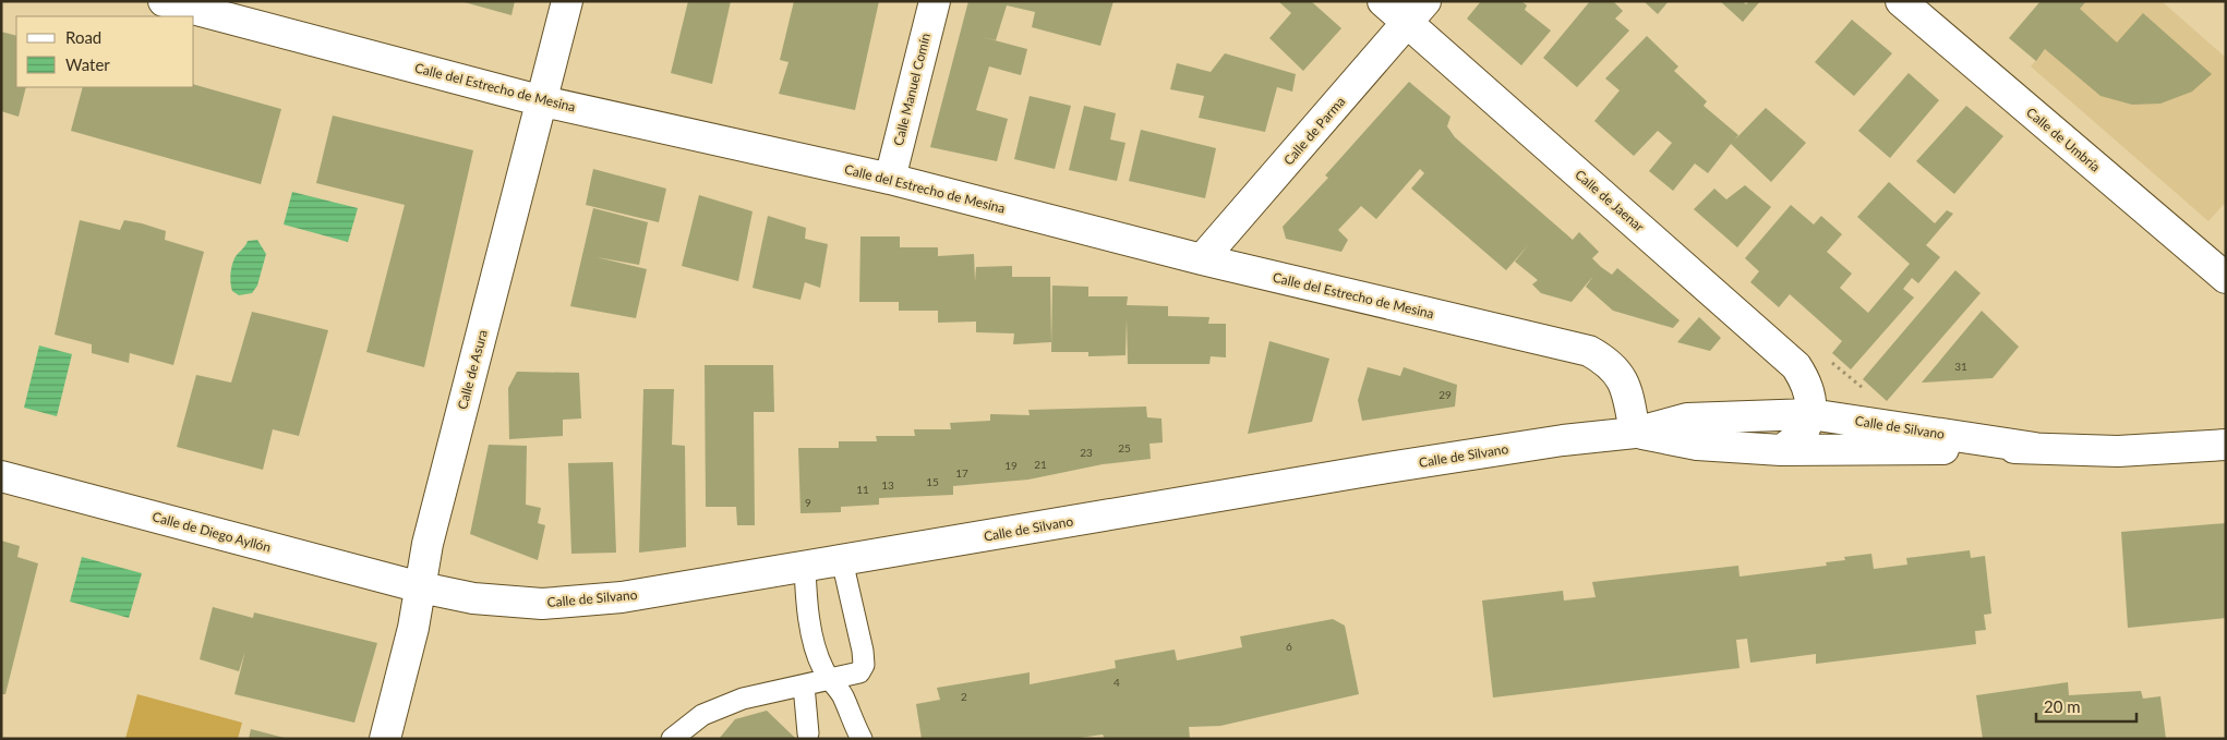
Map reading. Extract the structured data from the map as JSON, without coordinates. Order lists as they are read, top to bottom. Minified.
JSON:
{"streets":{"street":["Calle del Estrecho de Mesina","Calle Manuel Comín","Calle de Parma","Calle de Umbría","Calle de Jaenar","Calle de Asura","Calle de Silvano","Calle de Diego Ayllón"]},"crossings":[["Calle del Estrecho de Mesina","Calle Manuel Comín"],["Calle del Estrecho de Mesina","Calle de Parma"],["Calle del Estrecho de Mesina","Calle de Asura"],["Calle del Estrecho de Mesina","Calle de Silvano"],["Calle de Parma","Calle de Jaenar"],["Calle de Jaenar","Calle de Silvano"],["Calle de Asura","Calle de Silvano"],["Calle de Asura","Calle de Diego Ayllón"],["Calle de Silvano","Calle de Diego Ayllón"]],"house_numbers":["31","29","25","23","21","19","17","15","13","11","9","6","4","2"],"legend":["Road","Water"],"scale_bar":"20 m"}
